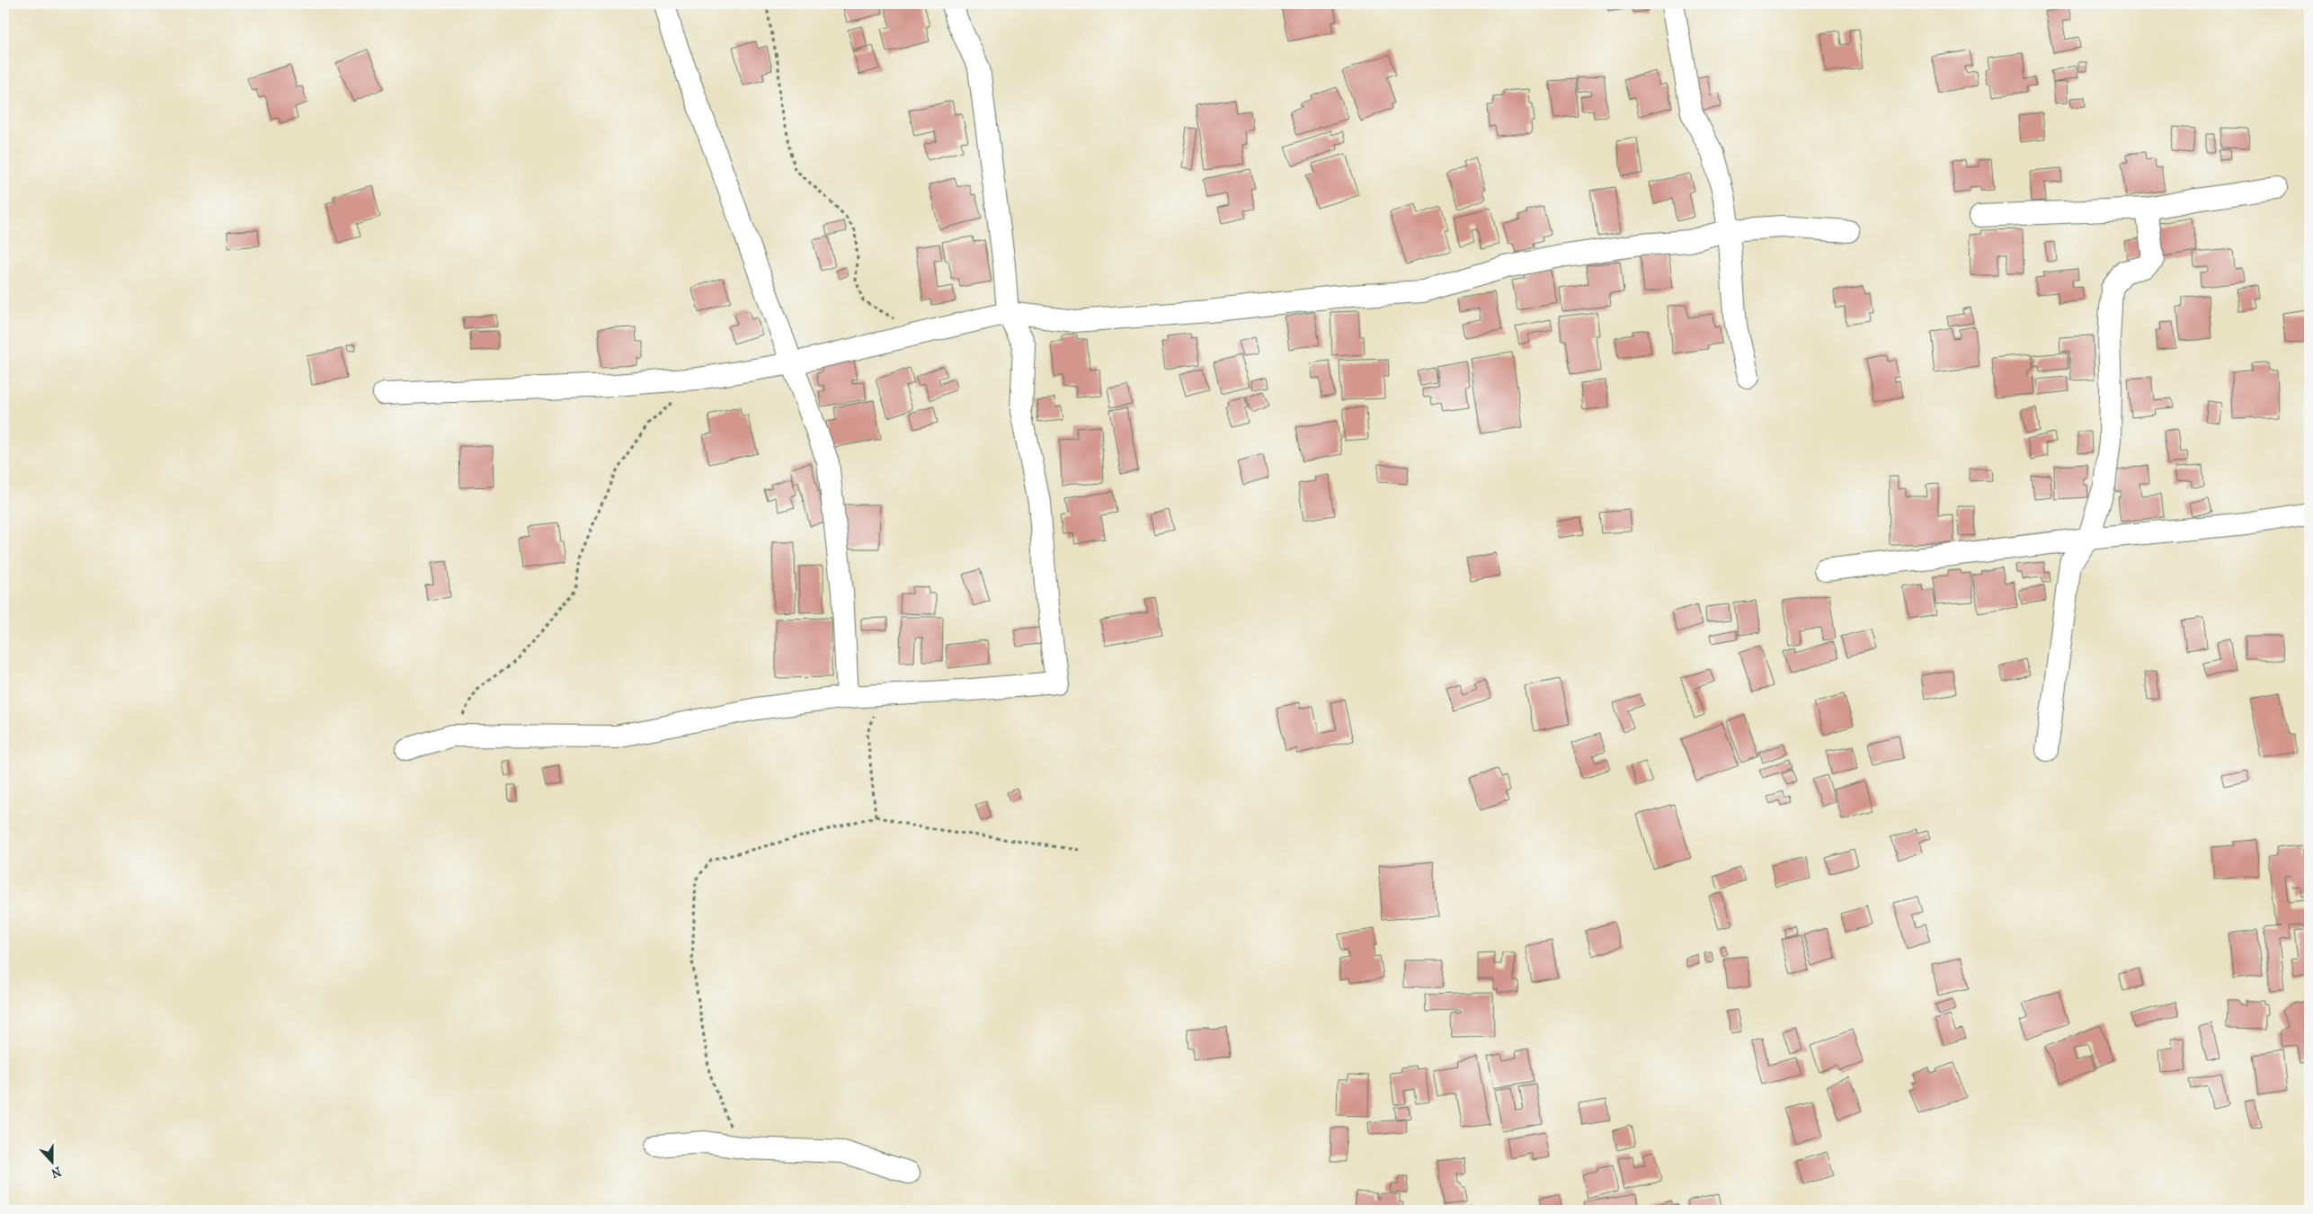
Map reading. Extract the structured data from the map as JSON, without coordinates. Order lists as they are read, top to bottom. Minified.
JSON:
{"north":"bottom"}
